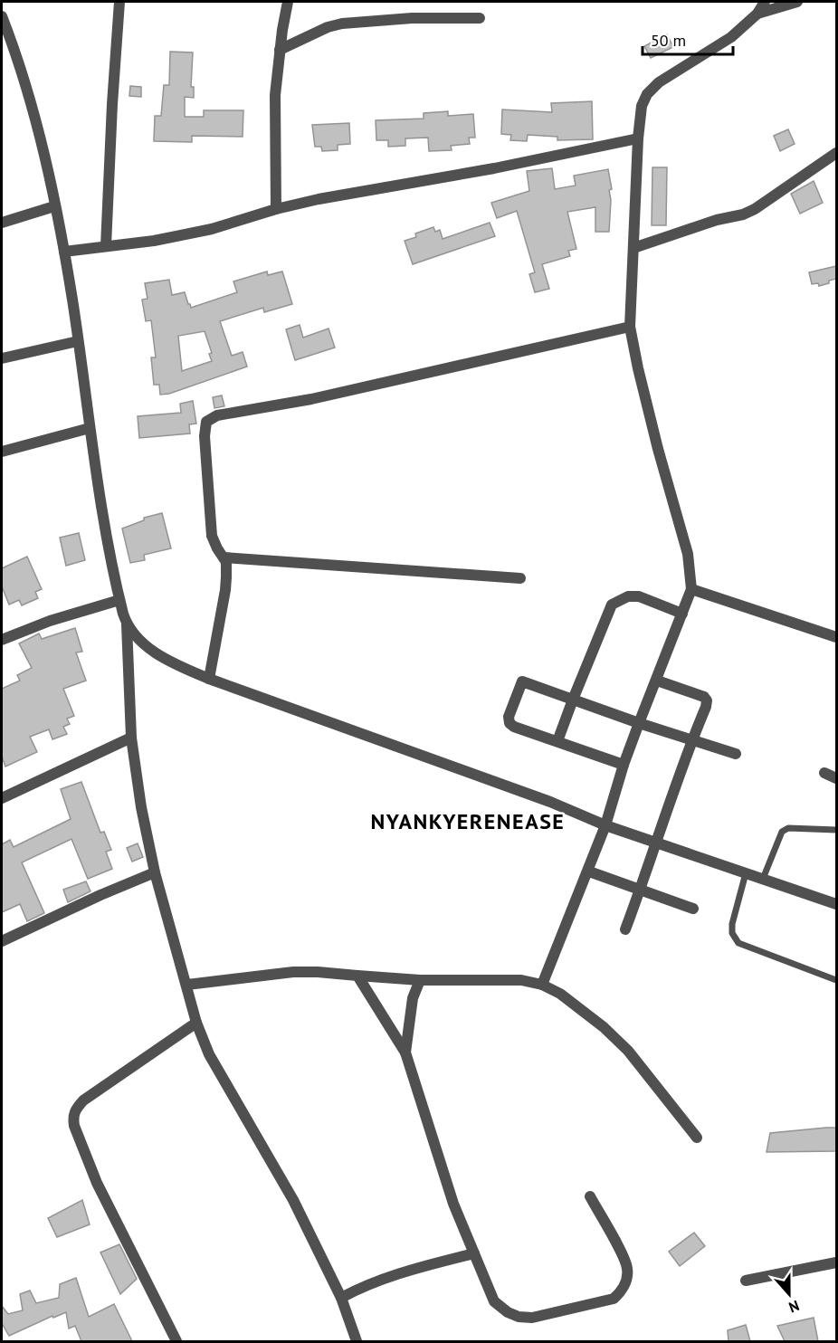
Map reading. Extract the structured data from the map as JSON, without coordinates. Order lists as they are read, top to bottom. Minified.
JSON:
{"districts":["NYANKYERENEASE"],"scale_bar":"50 m","north":"bottom"}
